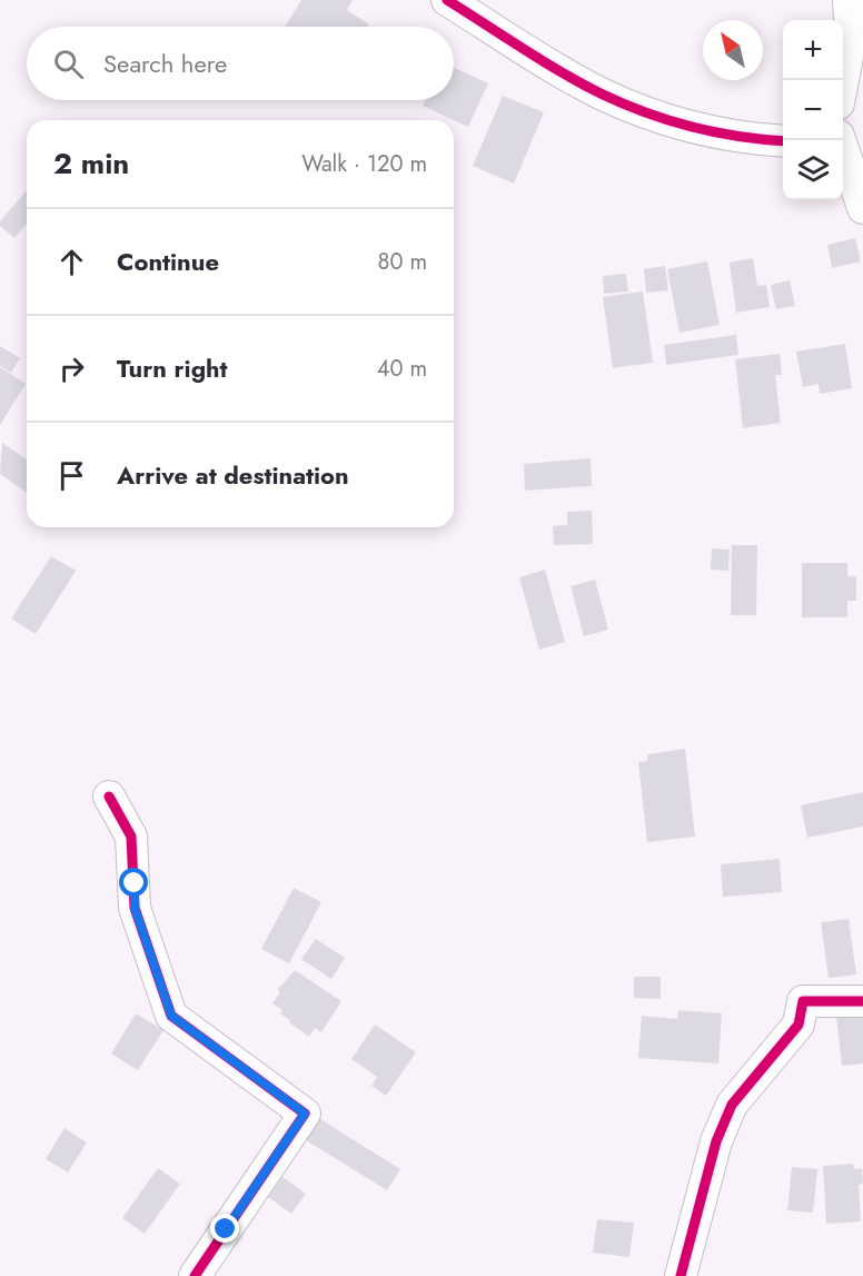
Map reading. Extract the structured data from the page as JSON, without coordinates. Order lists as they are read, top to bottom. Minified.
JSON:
{"north":"top left","page":{"map_buttons":["+","−"],"search":"Search here","heading":["2 min","Walk · 120 m"],"list":[["Continue","80 m"],["Turn right","40 m"],"Arrive at destination"]}}
